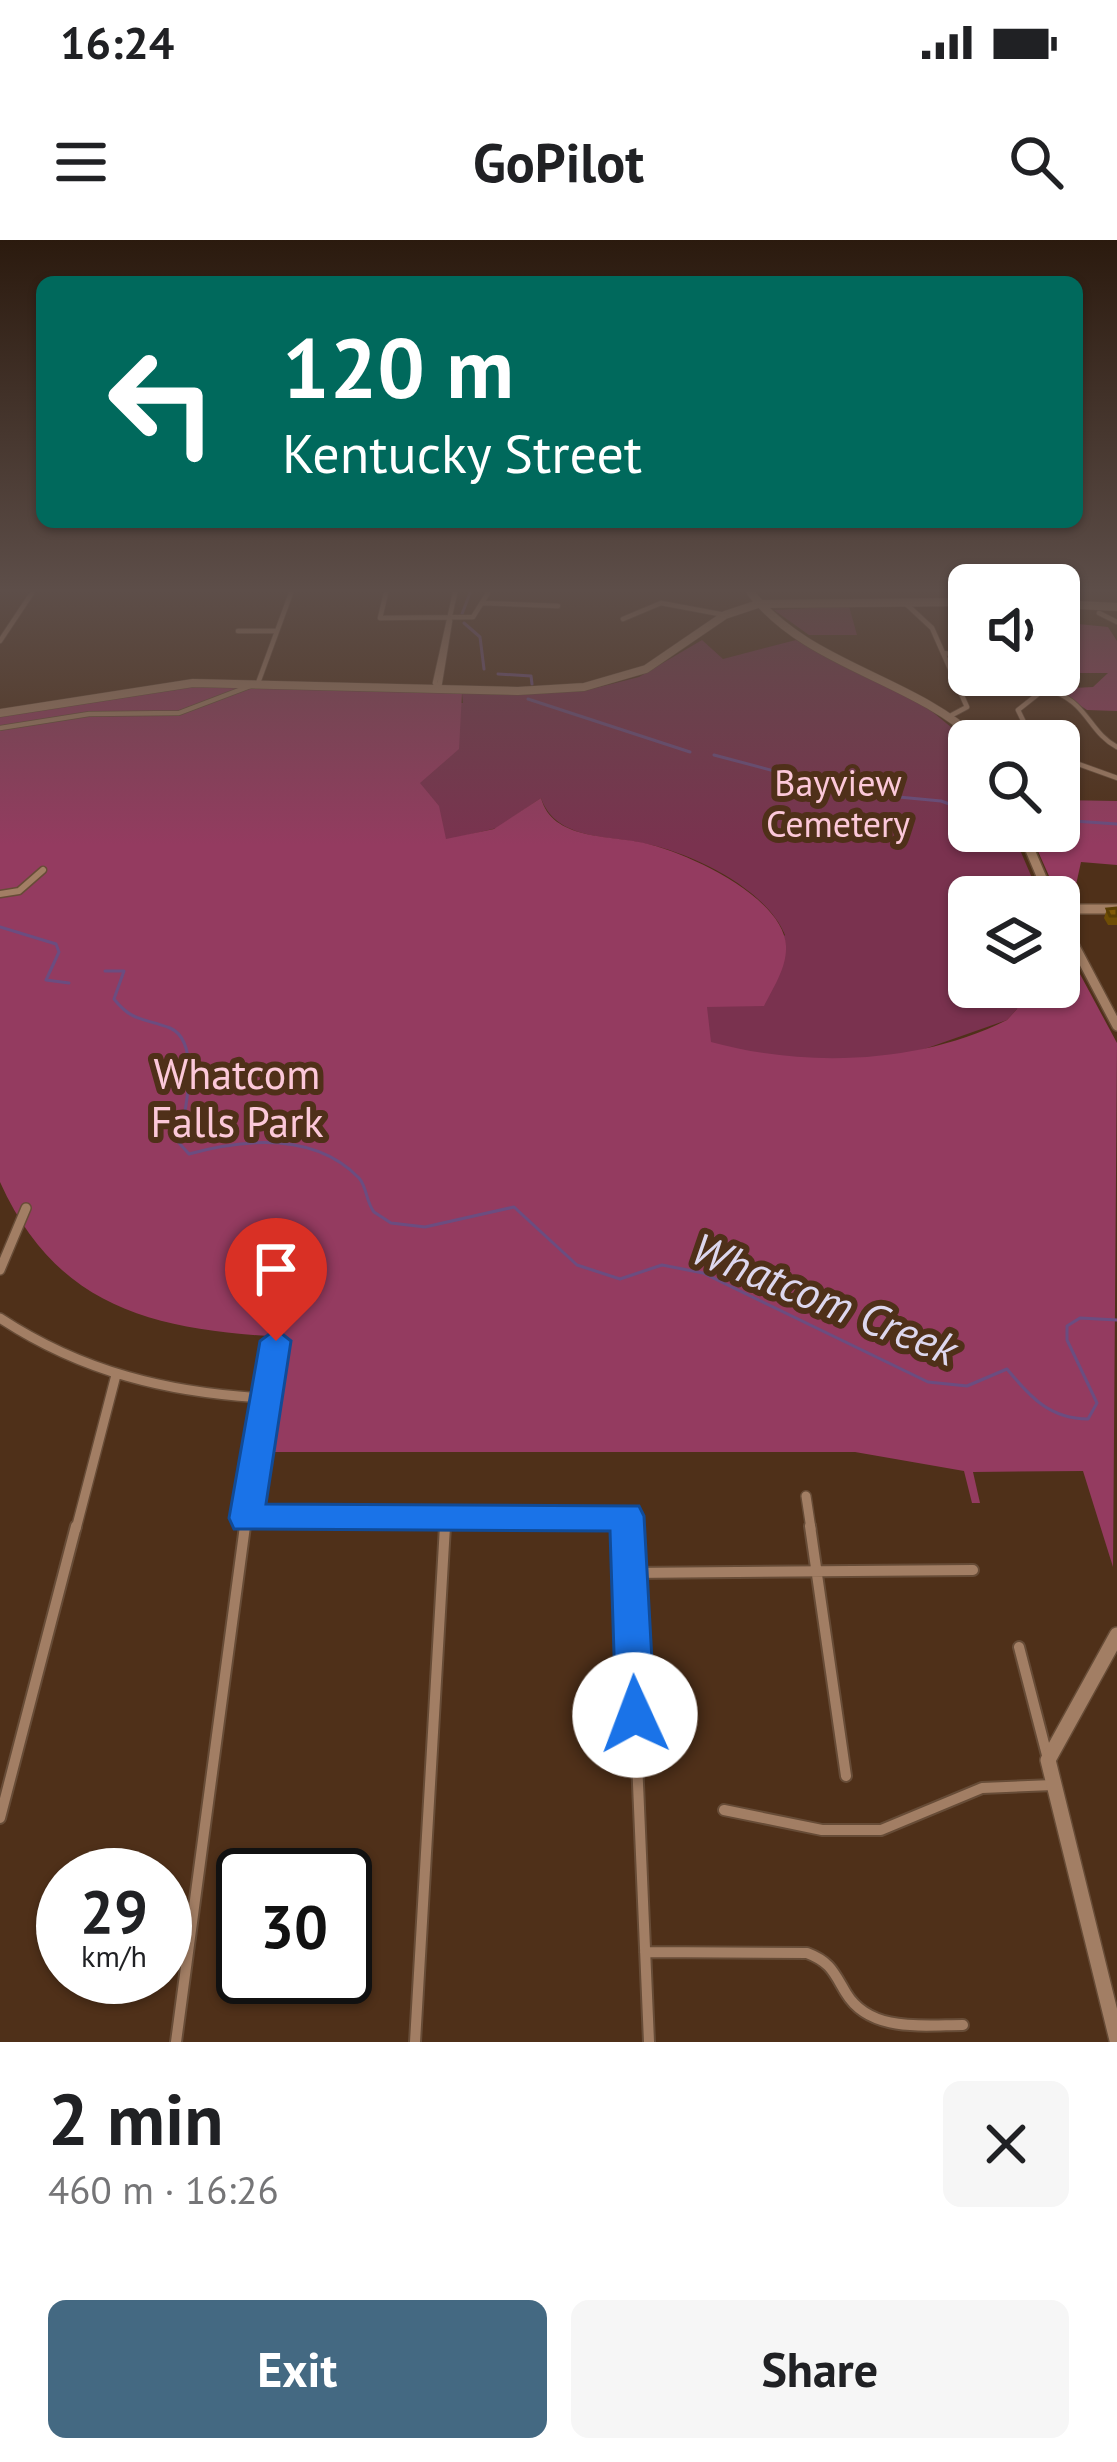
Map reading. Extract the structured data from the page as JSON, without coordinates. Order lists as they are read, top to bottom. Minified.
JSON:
{"water":["Whatcom Creek"],"parks":["Bayview Cemetery","Whatcom Falls Park"],"page":{"status":"16:24","header":"GoPilot","turn":["120 m","Kentucky Street"],"speed":"29 km/h","limit":"30","heading":["2 min","460 m · 16:26"],"buttons":["Exit","Share"]}}
